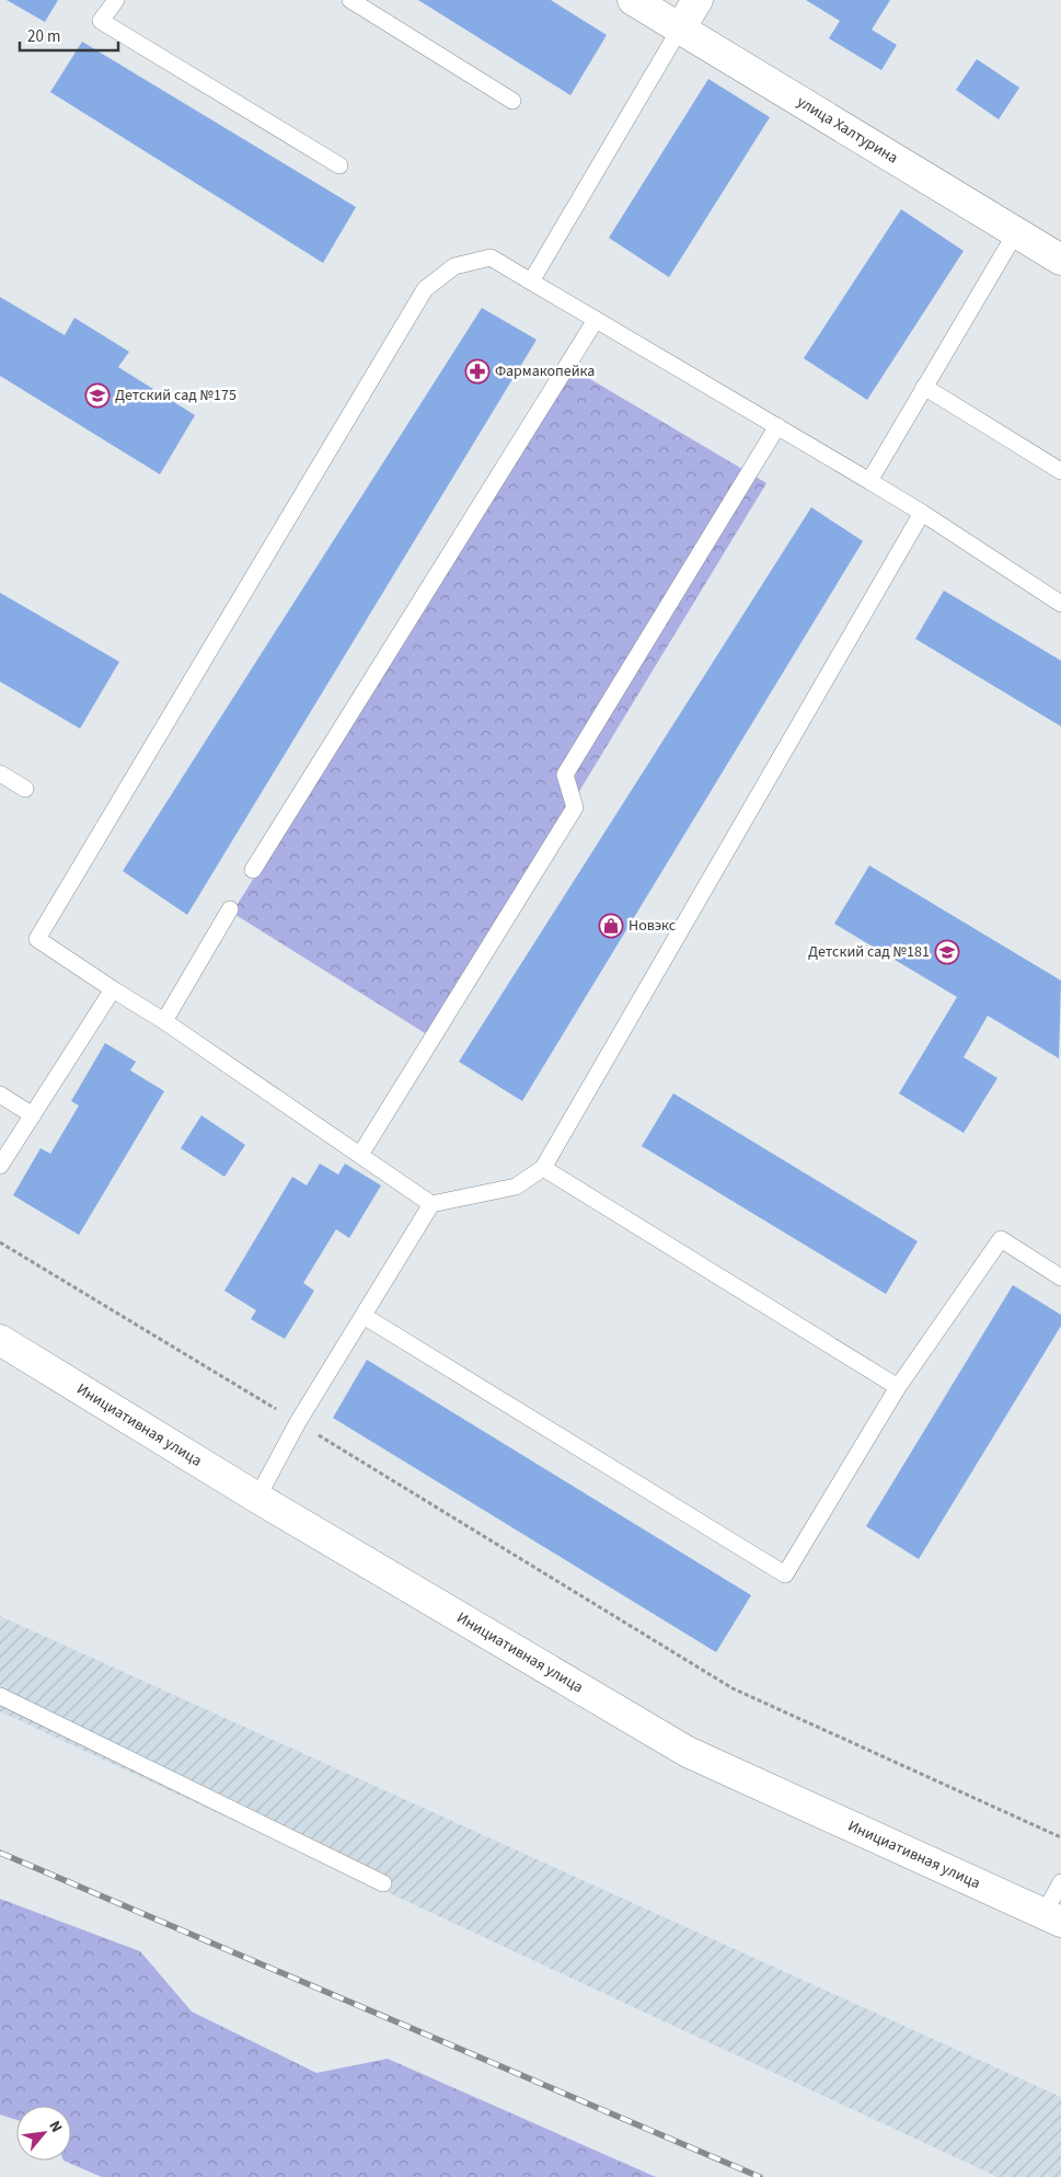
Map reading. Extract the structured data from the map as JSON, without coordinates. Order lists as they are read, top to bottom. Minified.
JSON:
{"streets":{"street":["улица Халтурина","Инициативная улица"]},"places":{"pharmacy":["Фармакопейка"],"school or university":["Детский сад №175","Детский сад №181"],"shop":["Новэкс"]},"scale_bar":"20 m","north":"top right"}
